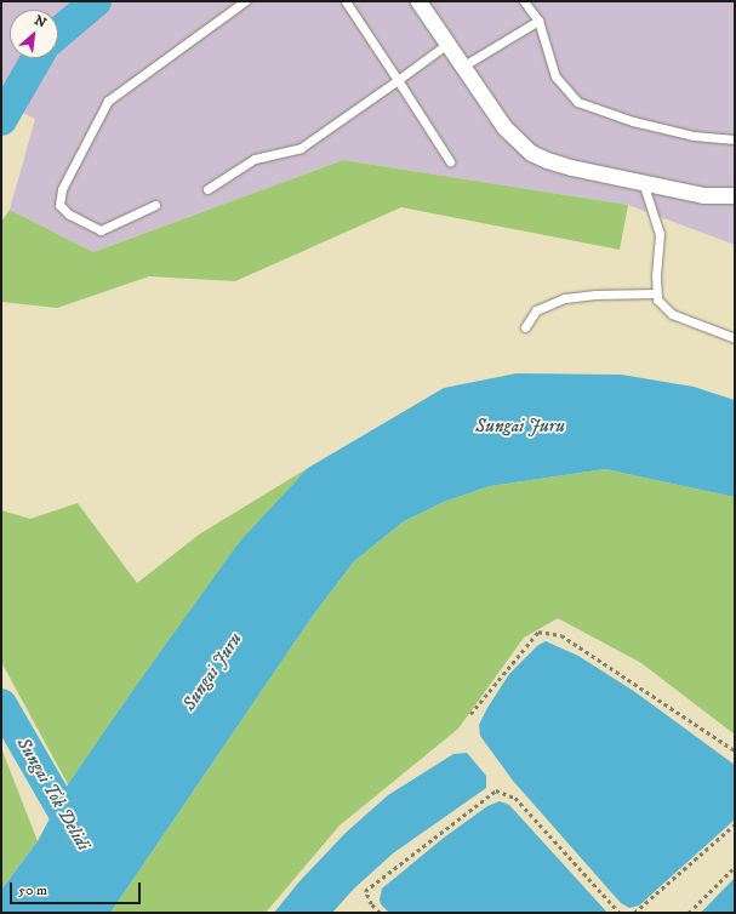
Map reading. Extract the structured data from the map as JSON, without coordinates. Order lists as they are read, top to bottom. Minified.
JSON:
{"water":["Sungai Juru","Sungai Tok Delidi"],"scale_bar":"50 m","north":"top right"}
